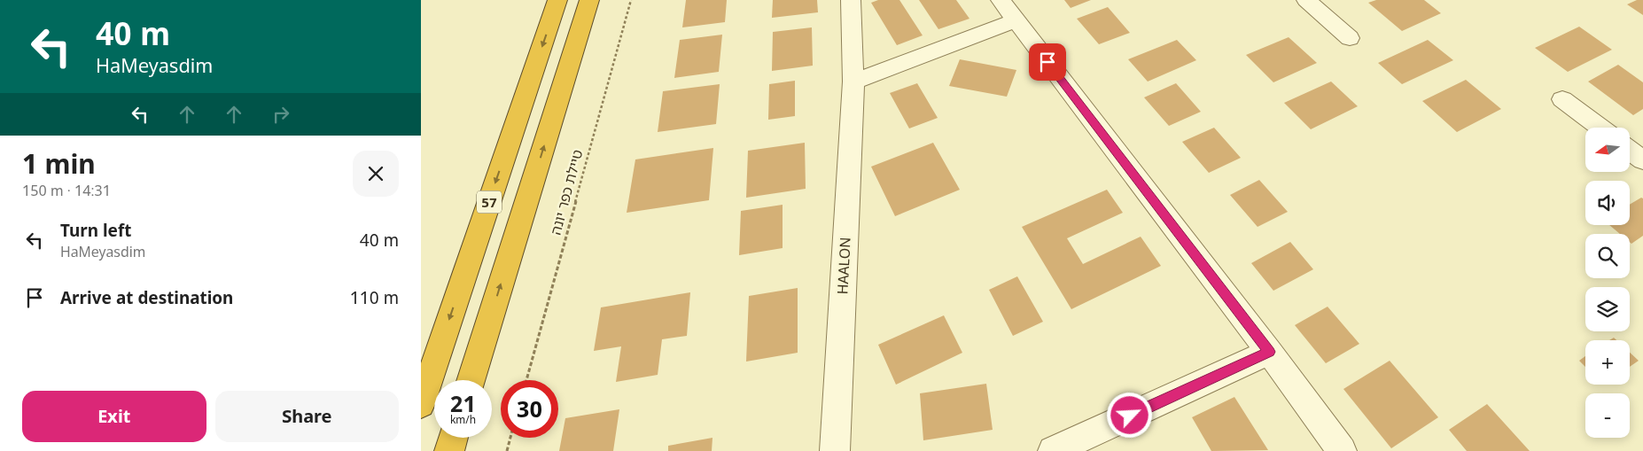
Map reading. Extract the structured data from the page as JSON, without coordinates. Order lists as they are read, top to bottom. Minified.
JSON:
{"streets":{"highway":["57"],"street":["HAALON"],"path":["טיילת כפר יונה"]},"north":"left","page":{"turn":["40 m","HaMeyasdim"],"map_buttons":["+","−"],"heading":["1 min","150 m · 14:31"],"list":[{"name":"Turn left","note":"HaMeyasdim","value":"40 m"},{"name":"Arrive at destination","value":"110 m"}],"speed":"21 km/h","limit":"30","buttons":["Exit","Share"]}}
